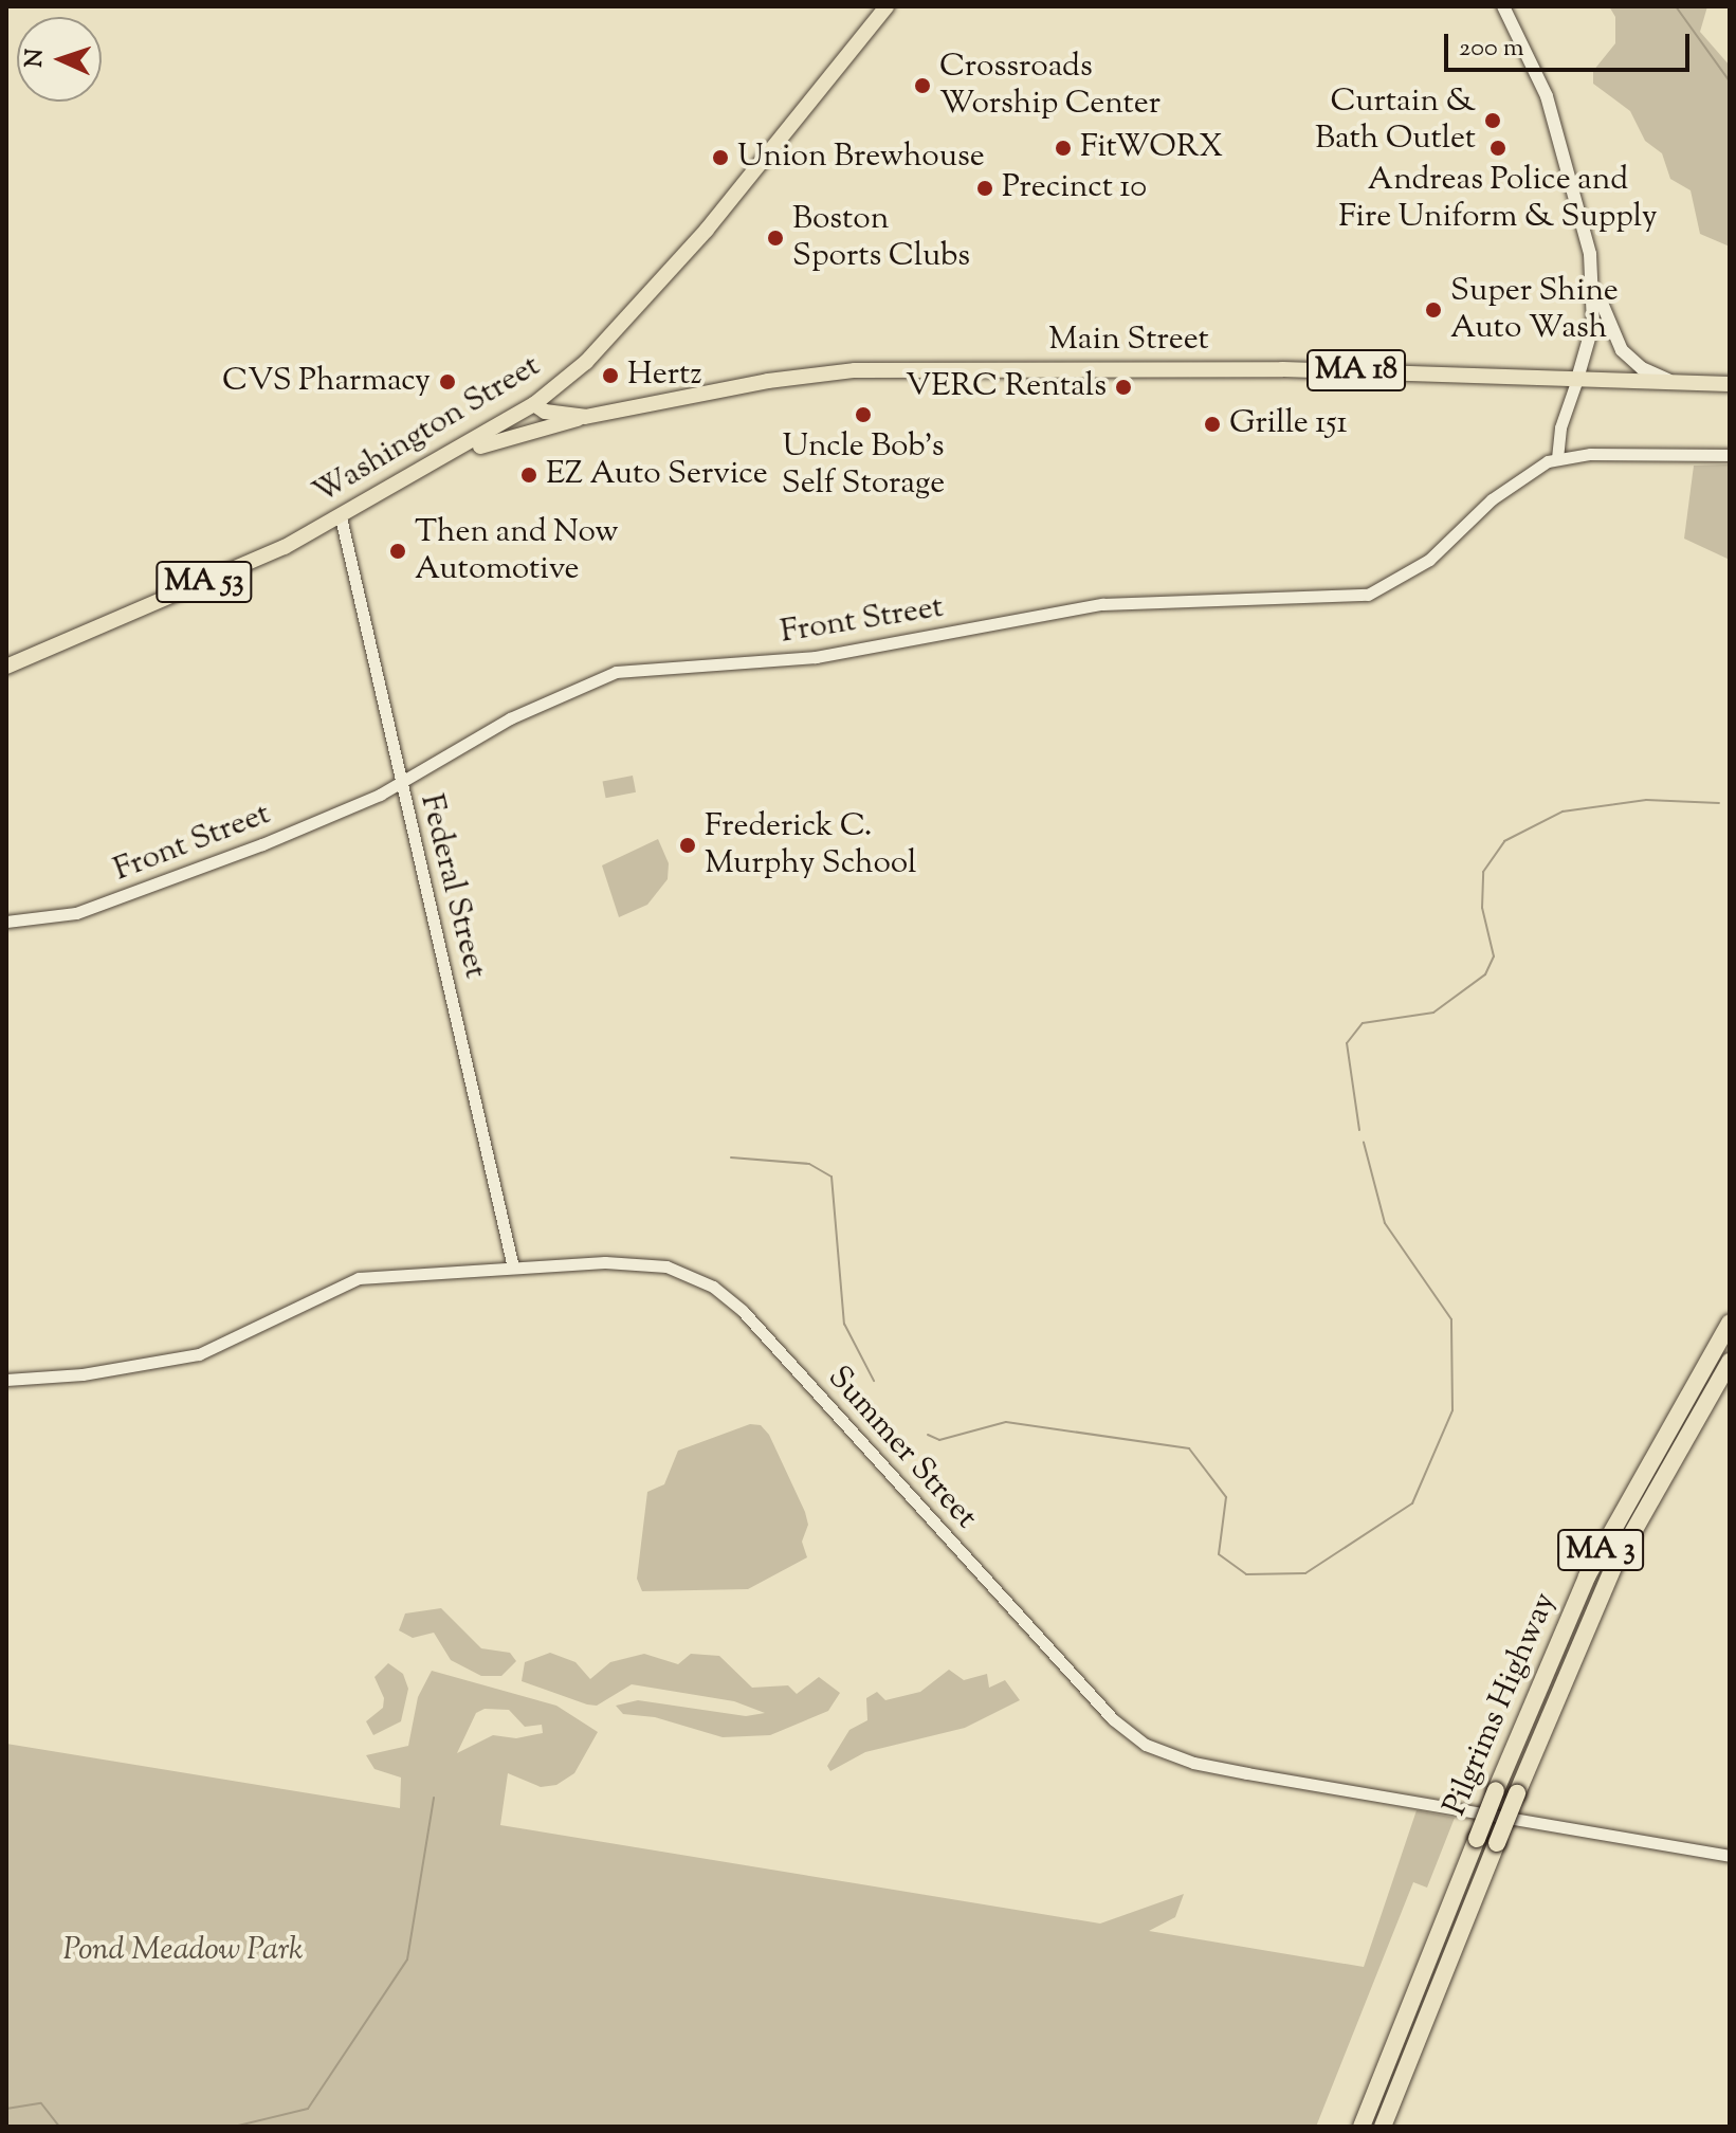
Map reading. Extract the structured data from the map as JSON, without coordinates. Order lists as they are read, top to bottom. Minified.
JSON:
{"streets":{"highway":["MA 3","Pilgrims Highway"],"main road":["Main Street","MA 18","Washington Street","MA 53"],"street":["Front Street","Federal Street","Summer Street"]},"crossings":[["Main Street","MA 18"],["Main Street","Washington Street"],["Washington Street","Federal Street"],["Front Street","Federal Street"],["Federal Street","Summer Street"]],"parks":["Pond Meadow Park"],"places":["Crossroads Worship Center","Curtain & Bath Outlet","FitWORX","Andreas Police and Fire Uniform & Supply","Union Brewhouse","Precinct 10","Boston Sports Clubs","Super Shine Auto Wash","Hertz","CVS Pharmacy","VERC Rentals","Uncle Bob's Self Storage","Grille 151","EZ Auto Service","Then and Now Automotive","Frederick C. Murphy School"],"scale_bar":"200 m","north":"left"}
